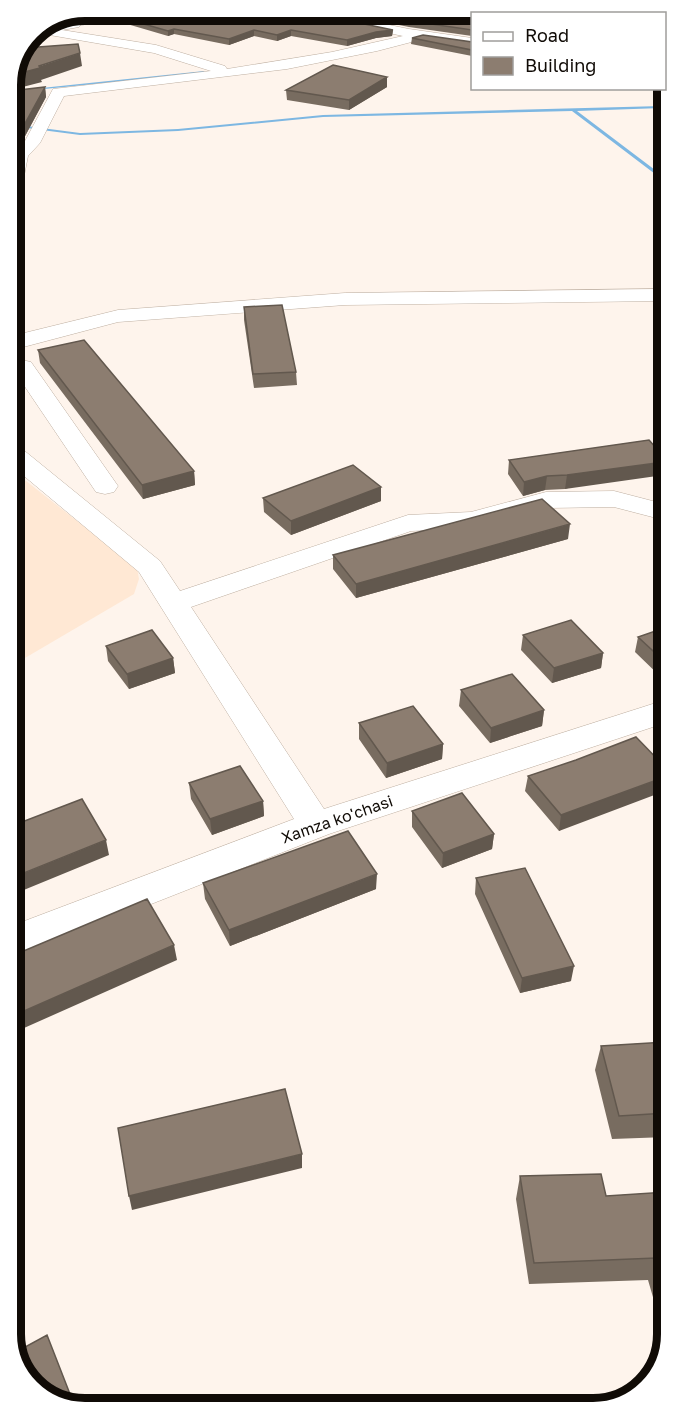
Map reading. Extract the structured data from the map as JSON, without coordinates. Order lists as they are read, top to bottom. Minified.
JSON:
{"streets":{"street":["Xamza ko'chasi"]},"legend":["Road","Building"]}
